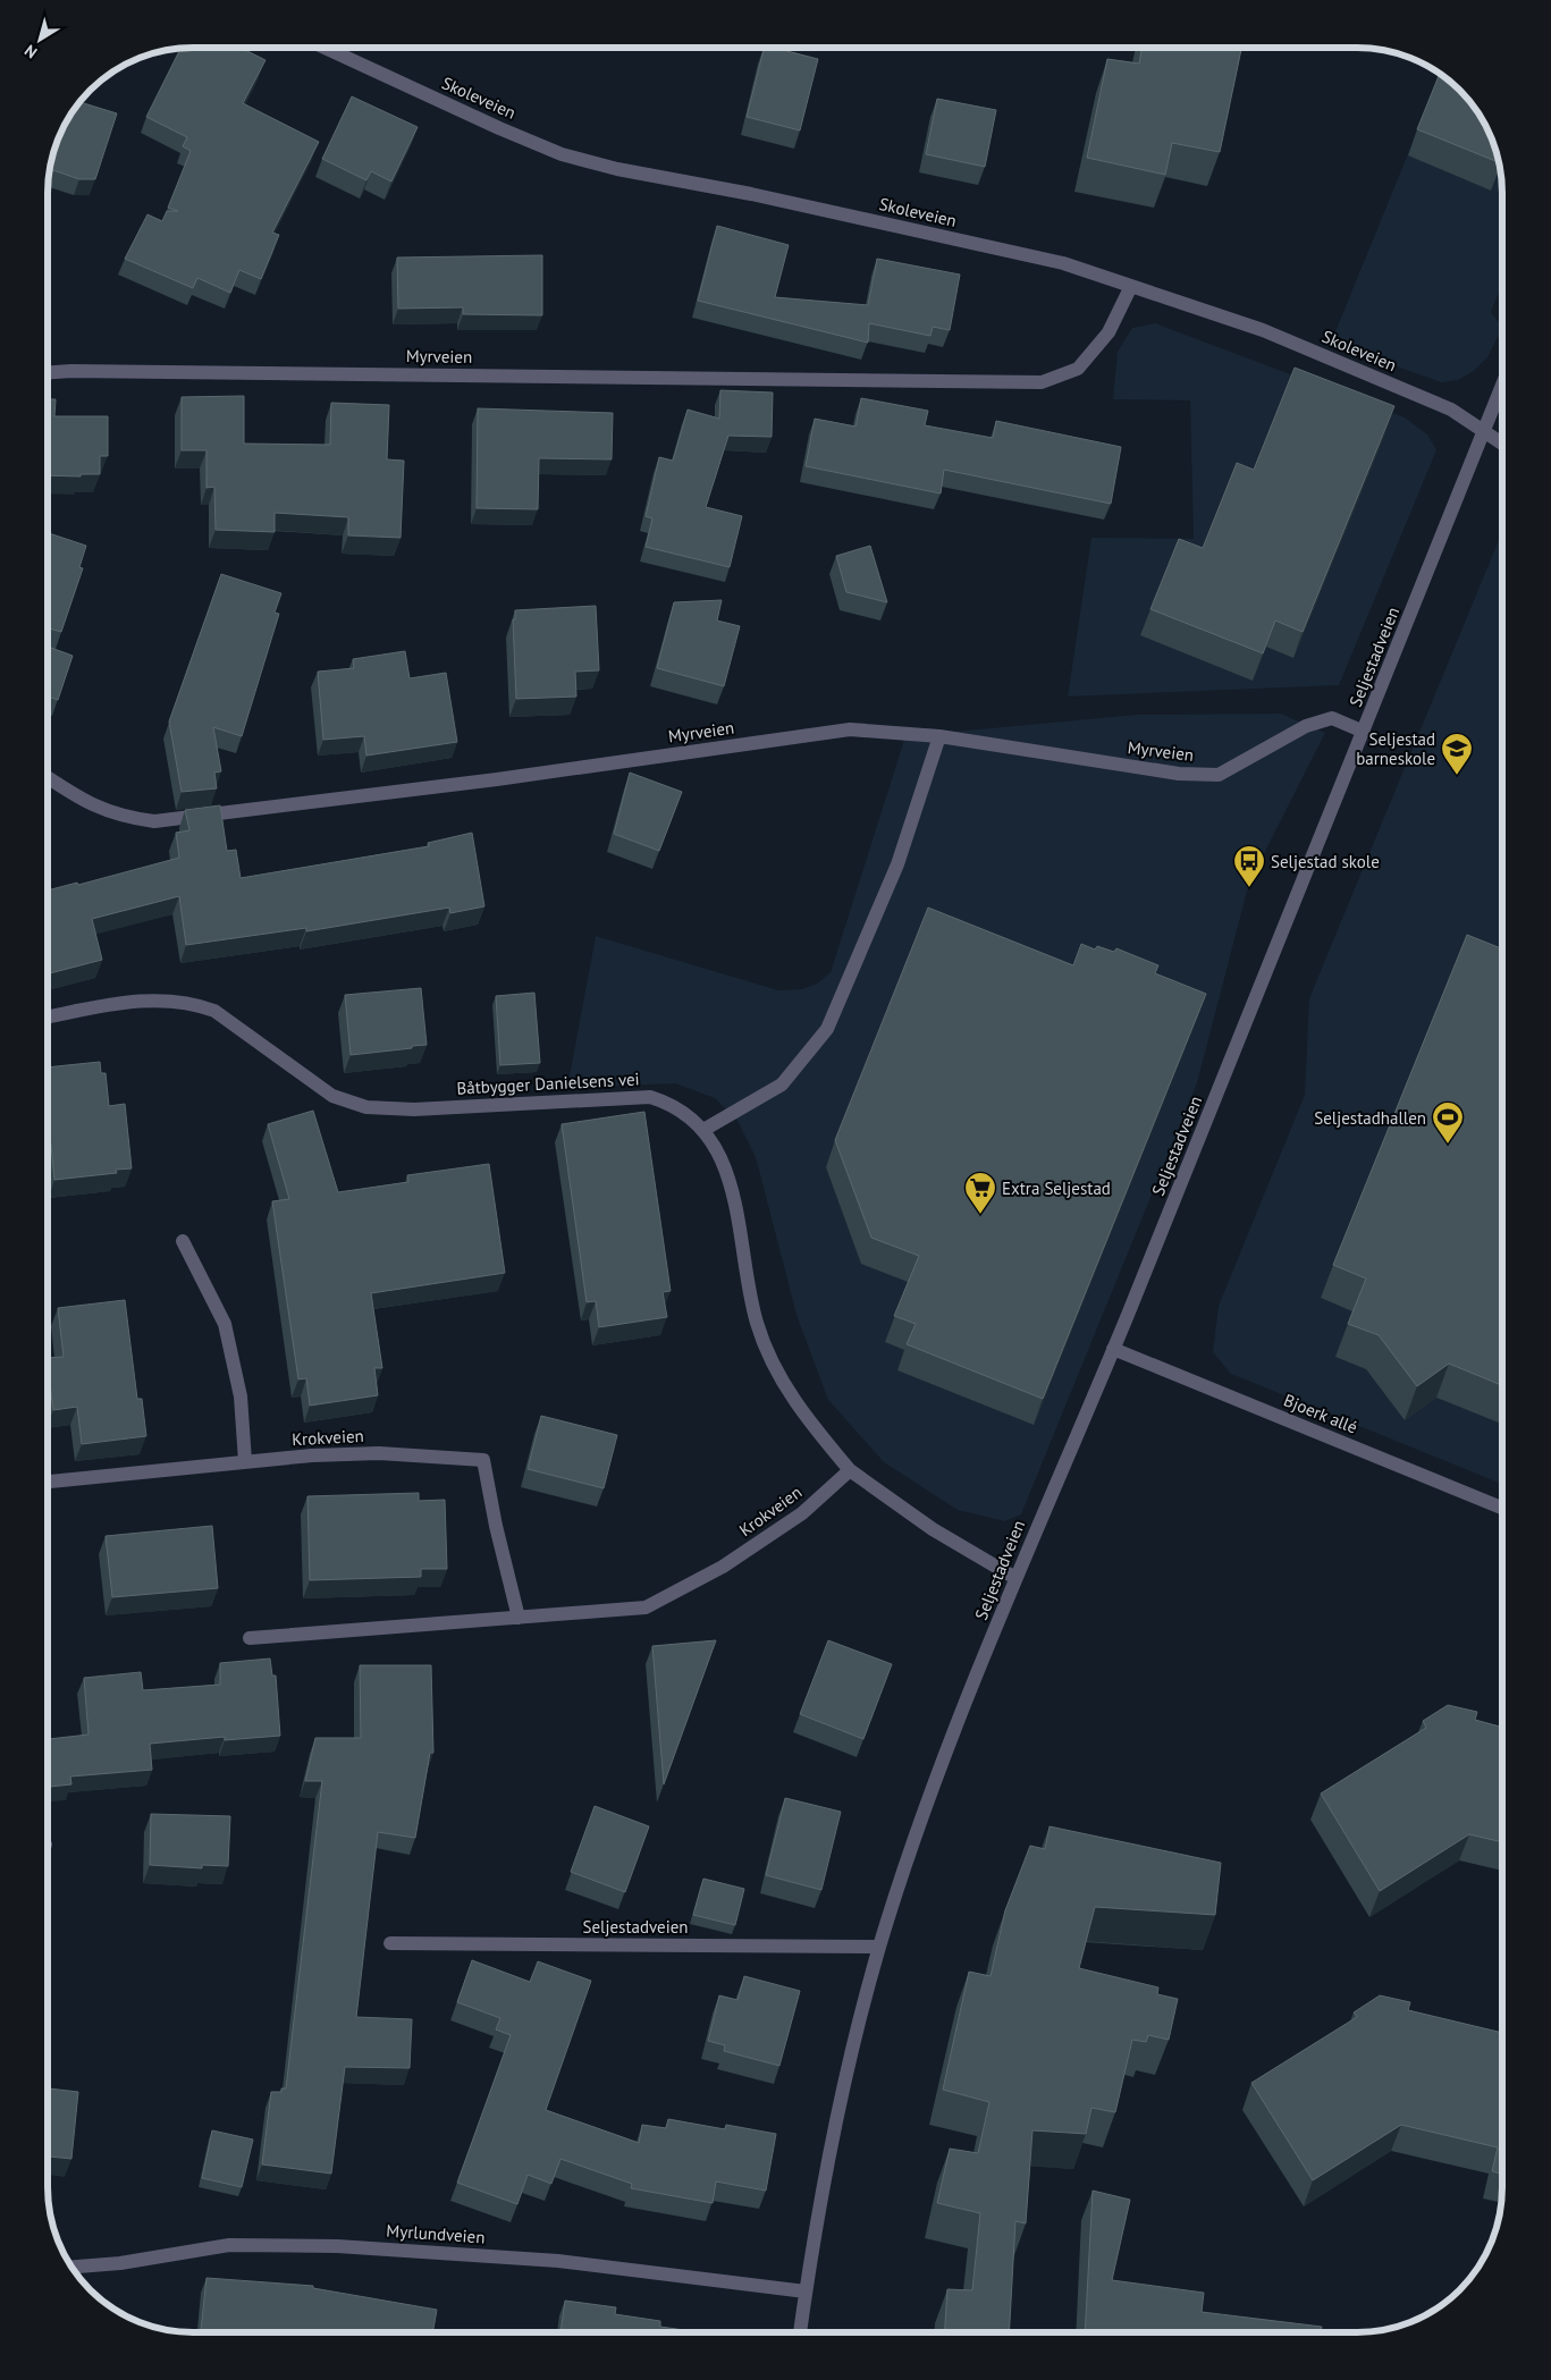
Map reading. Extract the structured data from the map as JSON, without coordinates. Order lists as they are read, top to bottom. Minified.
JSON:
{"streets":{"street":["Skoleveien","Myrveien","Seljestadveien","Båtbygger Danielsens vei","Bjoerk allé","Krokveien","Myrlundveien"]},"crossings":[["Skoleveien","Myrveien"],["Skoleveien","Seljestadveien"],["Myrveien","Seljestadveien"],["Seljestadveien","Bjoerk allé"],["Seljestadveien","Myrlundveien"],["Båtbygger Danielsens vei","Krokveien"]],"places":{"school or university":["Seljestad barneskole"],"bus stop":["Seljestad skole"],"sports":["Seljestadhallen"],"supermarket":["Extra Seljestad"]},"north":"bottom left"}
